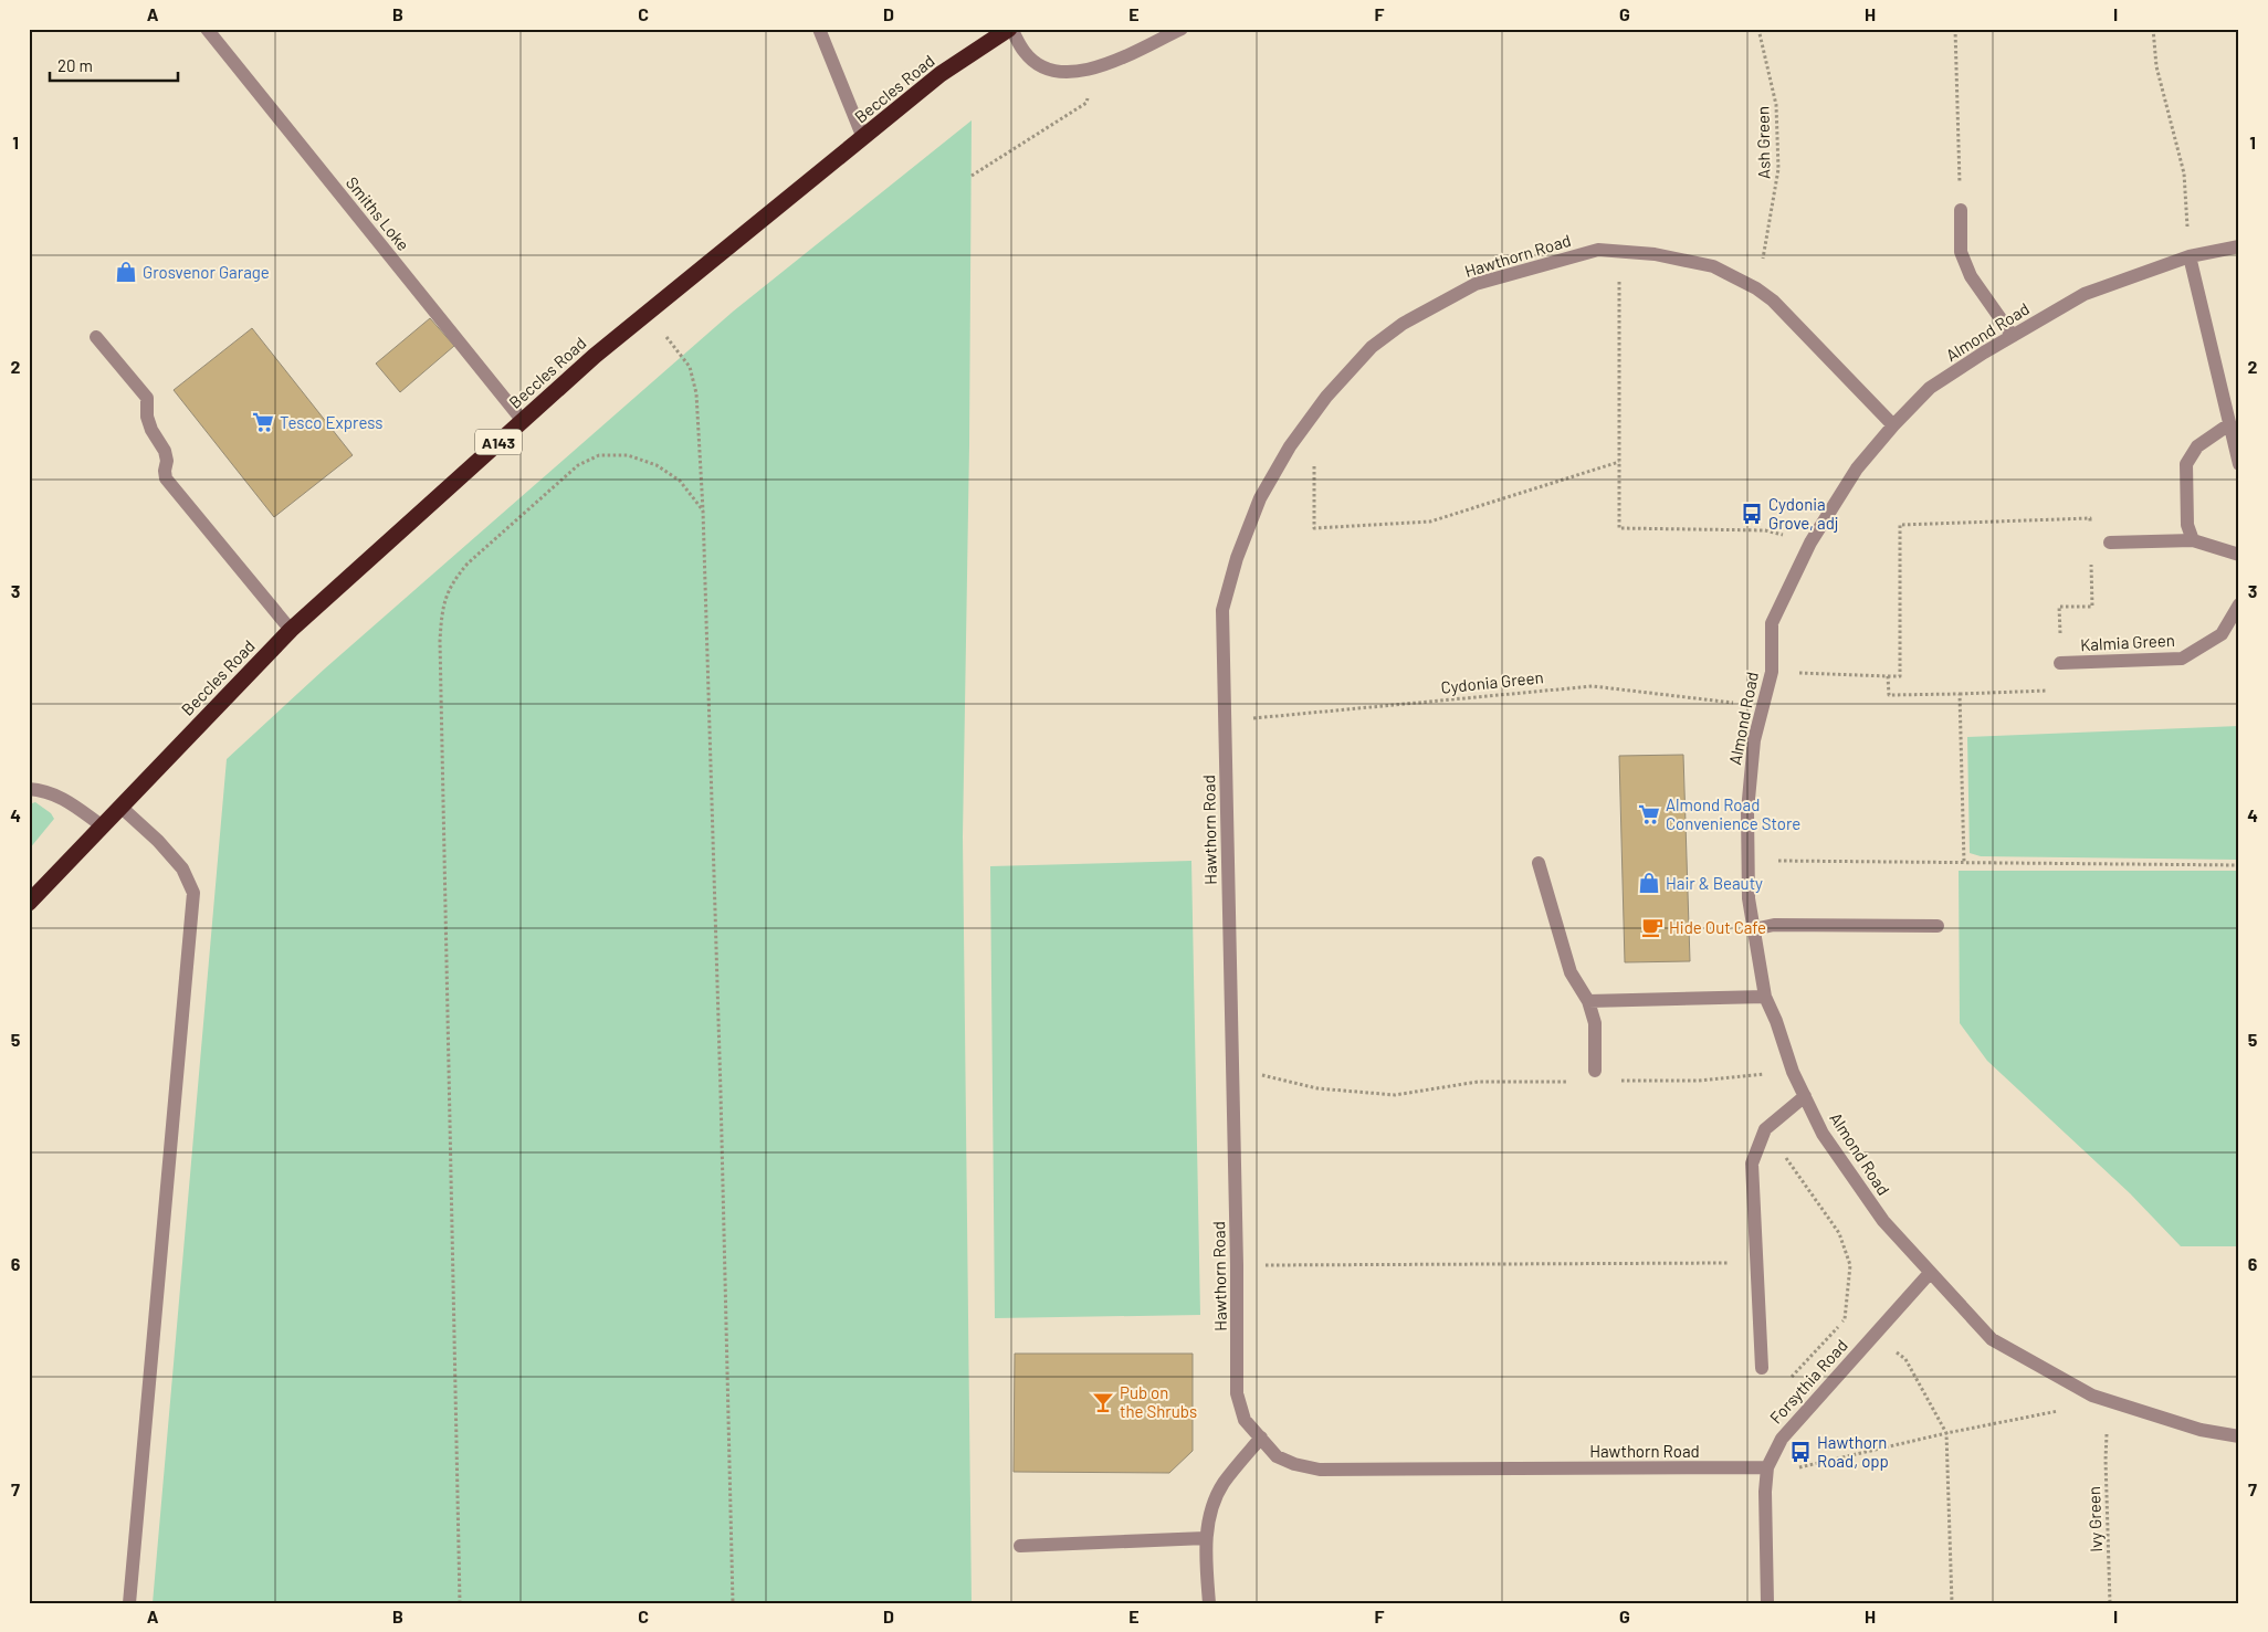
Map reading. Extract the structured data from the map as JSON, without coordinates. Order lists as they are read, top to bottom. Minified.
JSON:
{"streets":{"highway":["Beccles Road","A143"],"street":["Smiths Loke","Hawthorn Road","Almond Road","Kalmia Green","Forsythia Road"],"path":["Ash Green","Cydonia Green","Ivy Green"]},"crossings":[["Beccles Road","Smiths Loke"],["Ash Green","Hawthorn Road"],["Hawthorn Road","Almond Road"],["Hawthorn Road","Cydonia Green"],["Hawthorn Road","Forsythia Road"],["Almond Road","Cydonia Green"],["Almond Road","Forsythia Road"]],"places":{"shop":["Grosvenor Garage","Hair & Beauty"],"supermarket":["Tesco Express","Almond Road Convenience Store"],"bus stop":["Cydonia Grove, adj","Hawthorn Road, opp"],"cafe":["Hide Out Cafe"],"bar":["Pub on the Shrubs"]},"scale_bar":"20 m","grid":{"columns":["A","B","C","D","E","F","G","H","I"],"rows":["1","2","3","4","5","6","7"]}}
